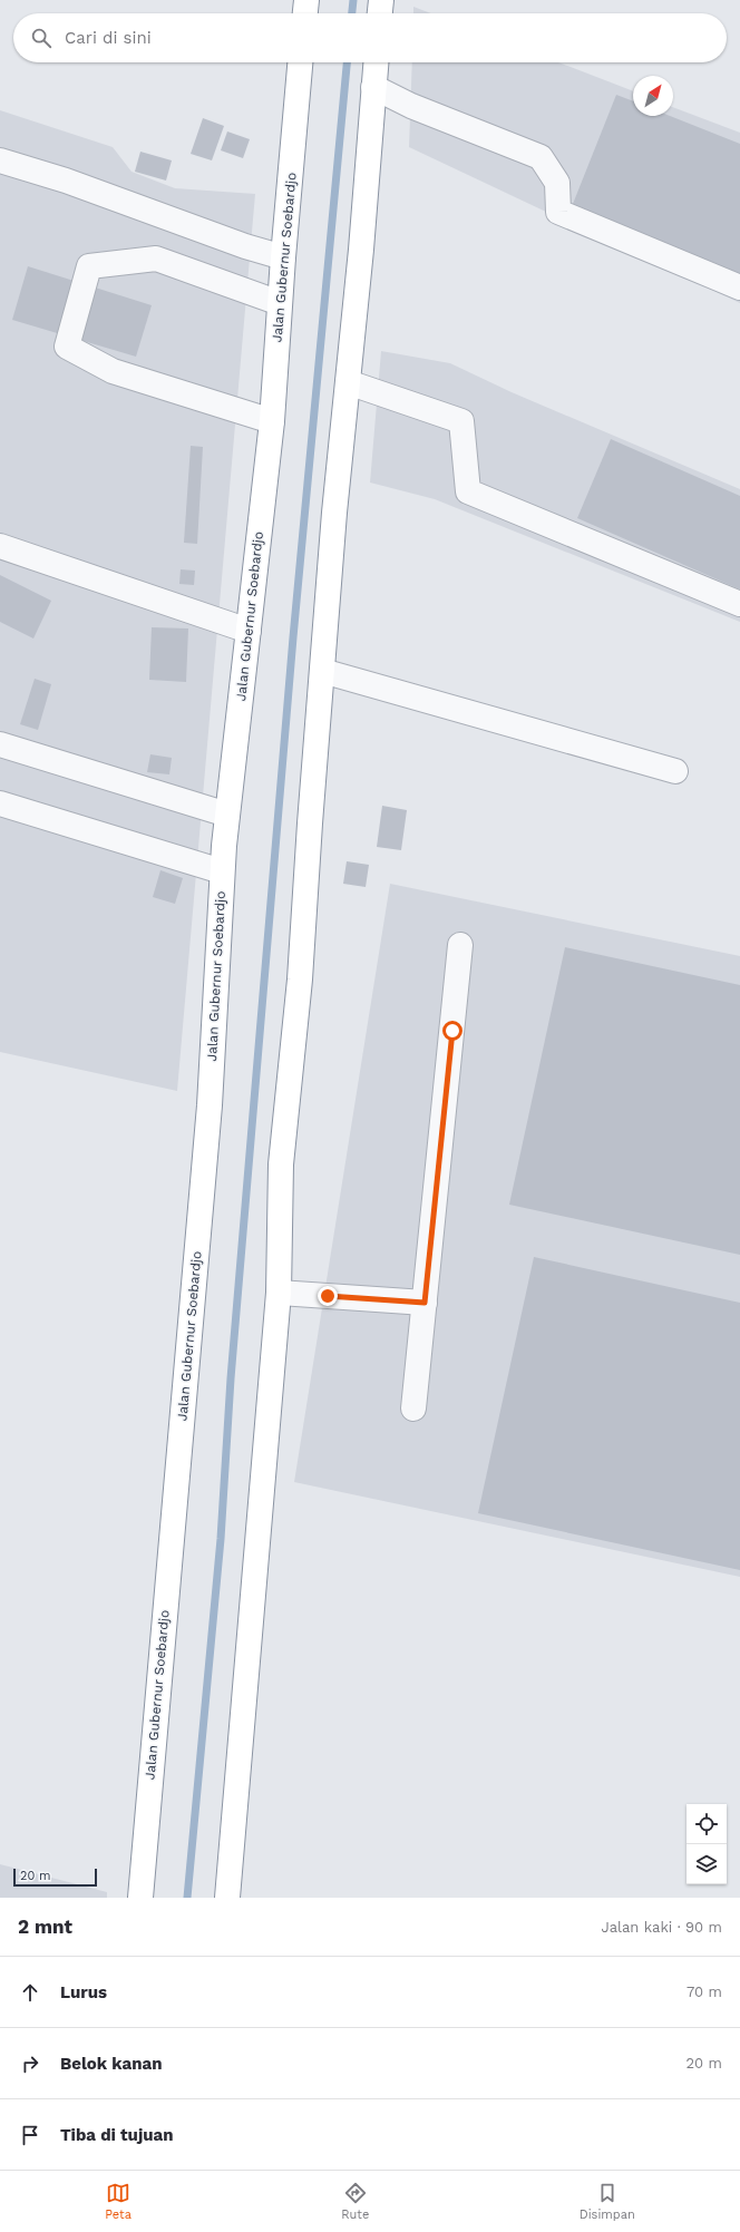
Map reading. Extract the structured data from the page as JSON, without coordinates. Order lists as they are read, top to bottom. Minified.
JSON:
{"streets":{"highway":["Jalan Gubernur Soebardjo"]},"scale_bar":"20 m","north":"top right","page":{"search":"Cari di sini","scale":"20 m","heading":["2 mnt","Jalan kaki · 90 m"],"list":[["Lurus","70 m"],["Belok kanan","20 m"],"Tiba di tujuan"],"nav":["Peta","Rute","Disimpan"]}}
